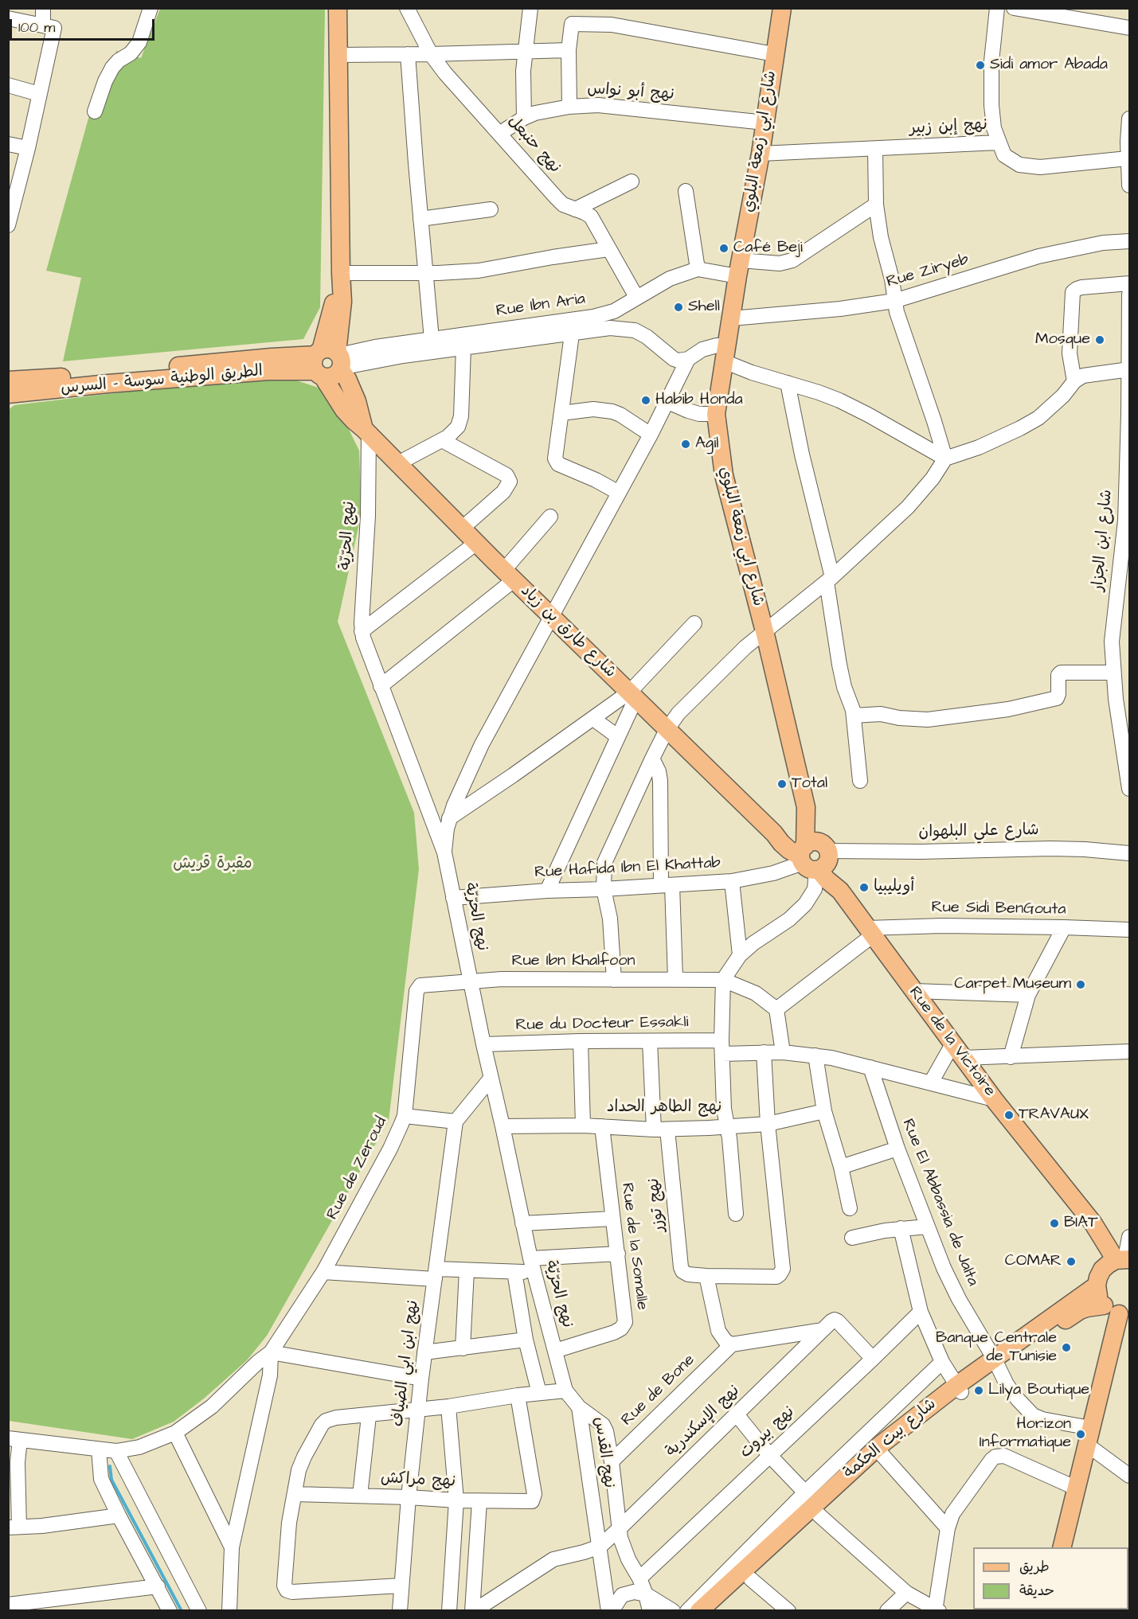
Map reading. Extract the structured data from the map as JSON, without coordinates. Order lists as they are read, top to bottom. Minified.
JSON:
{"streets":{"main road":["شارع ابي زمعة البلوي","الطريق الوطنية سوسة - السرس","شارع طارق بن زياد","Rue de la Victoire","شارع بيت الحكمة"],"street":["نهج أبو نواس","نهج إبن زبير","نهج حنبعل","Rue Ziryeb","Rue Ibn Aria","نهج الحرّيّة","شارع ابن الجزار","شارع علي البلهوان","Rue Hafida Ibn El Khattab","Rue Sidi BenGouta","Rue Ibn Khalfoon","Rue du Docteur Essakli","نهج الطاهر الحداد","Rue de Zeroud","Rue El Abbassia de Jalta","نهج توزر","Rue de la Somalle","نهج ابن ابي الضياف","Rue de Bone","نهج الإسكندرية","نهج بيروت","نهج القدس","نهج مراكش"]},"crossings":[["نهج أبو نواس","شارع ابي زمعة البلوي"],["نهج أبو نواس","نهج حنبعل"],["نهج إبن زبير","شارع ابي زمعة البلوي"],["شارع ابي زمعة البلوي","Rue Ziryeb"],["شارع ابي زمعة البلوي","Rue Ibn Aria"],["شارع ابي زمعة البلوي","شارع طارق بن زياد"],["شارع ابي زمعة البلوي","شارع علي البلهوان"],["شارع ابي زمعة البلوي","Rue Hafida Ibn El Khattab"],["شارع ابي زمعة البلوي","Rue de la Victoire"],["نهج حنبعل","Rue Ibn Aria"],["Rue Ibn Aria","الطريق الوطنية سوسة - السرس"],["Rue Ibn Aria","شارع طارق بن زياد"],["الطريق الوطنية سوسة - السرس","شارع طارق بن زياد"],["نهج الحرّيّة","شارع طارق بن زياد"],["نهج الحرّيّة","Rue Hafida Ibn El Khattab"],["نهج الحرّيّة","Rue Ibn Khalfoon"],["نهج الحرّيّة","Rue du Docteur Essakli"],["نهج الحرّيّة","نهج الطاهر الحداد"],["نهج الحرّيّة","Rue de la Somalle"],["نهج الحرّيّة","نهج القدس"],["شارع طارق بن زياد","شارع علي البلهوان"],["شارع طارق بن زياد","Rue Hafida Ibn El Khattab"],["شارع طارق بن زياد","Rue de la Victoire"],["شارع علي البلهوان","Rue Hafida Ibn El Khattab"],["شارع علي البلهوان","Rue de la Victoire"],["Rue Hafida Ibn El Khattab","Rue de la Victoire"],["Rue Sidi BenGouta","Rue de la Victoire"],["Rue Ibn Khalfoon","Rue de Zeroud"],["Rue du Docteur Essakli","Rue de la Victoire"],["Rue du Docteur Essakli","Rue El Abbassia de Jalta"],["Rue du Docteur Essakli","نهج توزر"],["نهج الطاهر الحداد","نهج توزر"],["نهج الطاهر الحداد","Rue de la Somalle"],["Rue El Abbassia de Jalta","شارع بيت الحكمة"],["نهج ابن ابي الضياف","نهج مراكش"],["Rue de Bone","نهج القدس"],["نهج الإسكندرية","نهج القدس"],["نهج بيروت","نهج القدس"]],"parks":["مقبرة قريش"],"places":["Sidi amor Abada","Café Beji","Shell","Mosque","Habib Honda","Agil","Total","أويليبيا","Carpet Museum","TRAVAUX","BIAT","COMAR","Banque Centrale de Tunisie","Lilya Boutique","Horizon Informatique"],"legend":["طريق","حديقة"],"scale_bar":"100 m"}
